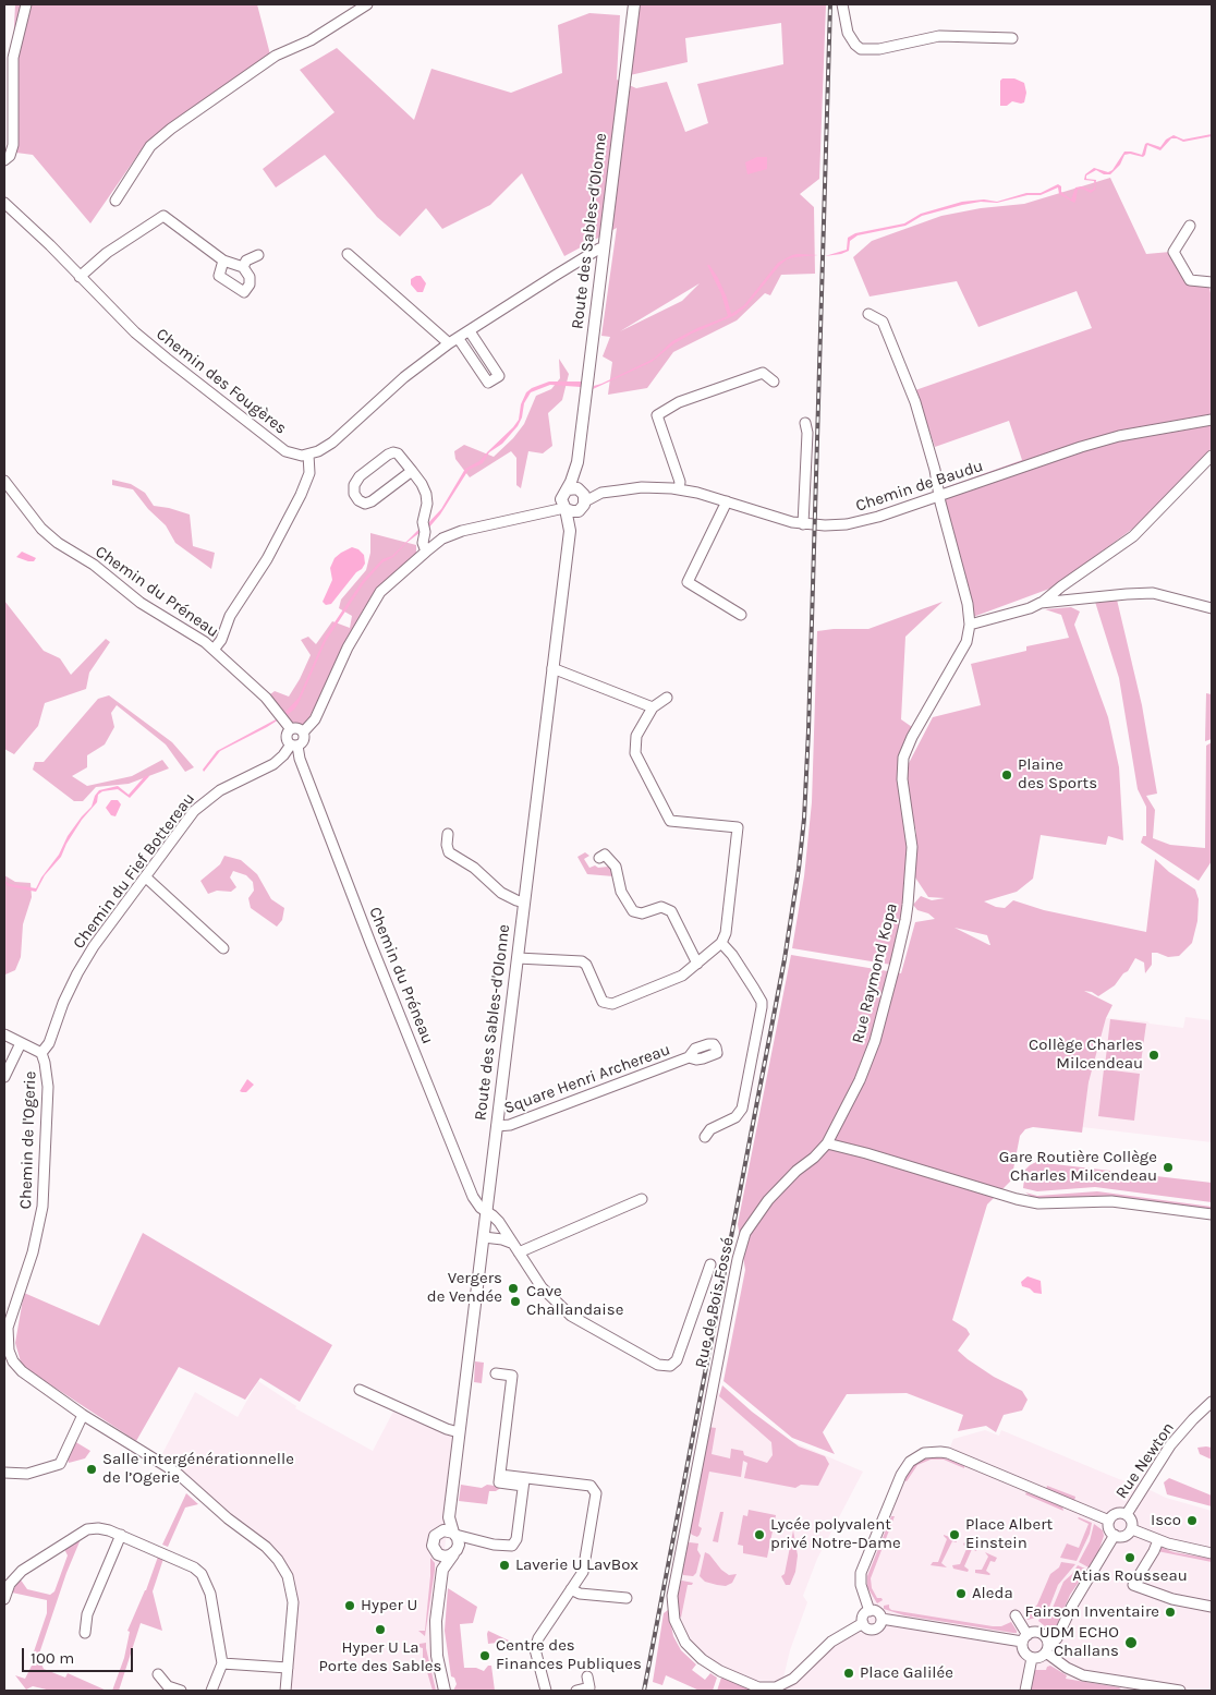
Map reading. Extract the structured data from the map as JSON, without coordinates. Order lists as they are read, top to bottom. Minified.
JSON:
{"streets":{"main road":["Route des Sables-d'Olonne"],"street":["Chemin des Fougères","Chemin de Baudu","Chemin du Préneau","Chemin du Fief Bottereau","Rue Raymond Kopa","Square Henri Archereau","Chemin de l'Ogerie","Rue de Bois Fossé","Rue Newton"]},"crossings":[["Route des Sables-d'Olonne","Chemin de Baudu"],["Route des Sables-d'Olonne","Chemin du Préneau"],["Route des Sables-d'Olonne","Square Henri Archereau"],["Chemin de Baudu","Rue Raymond Kopa"],["Chemin du Préneau","Chemin du Fief Bottereau"],["Chemin du Fief Bottereau","Chemin de l'Ogerie"],["Rue Raymond Kopa","Rue de Bois Fossé"]],"places":["Plaine des Sports","Collège Charles Milcendeau","Gare Routière Collège Charles Milcendeau","Vergers de Vendée","Cave Challandaise","Salle intergénérationnelle de l’Ogerie","Isco","Lycée polyvalent privé Notre-Dame","Place Albert Einstein","Atias Rousseau","Laverie U LavBox","Aleda","Hyper U","Fairson Inventaire","Hyper U La Porte des Sables","UDM ECHO Challans","Centre des Finances Publiques","Place Galilée"],"scale_bar":"100 m"}
